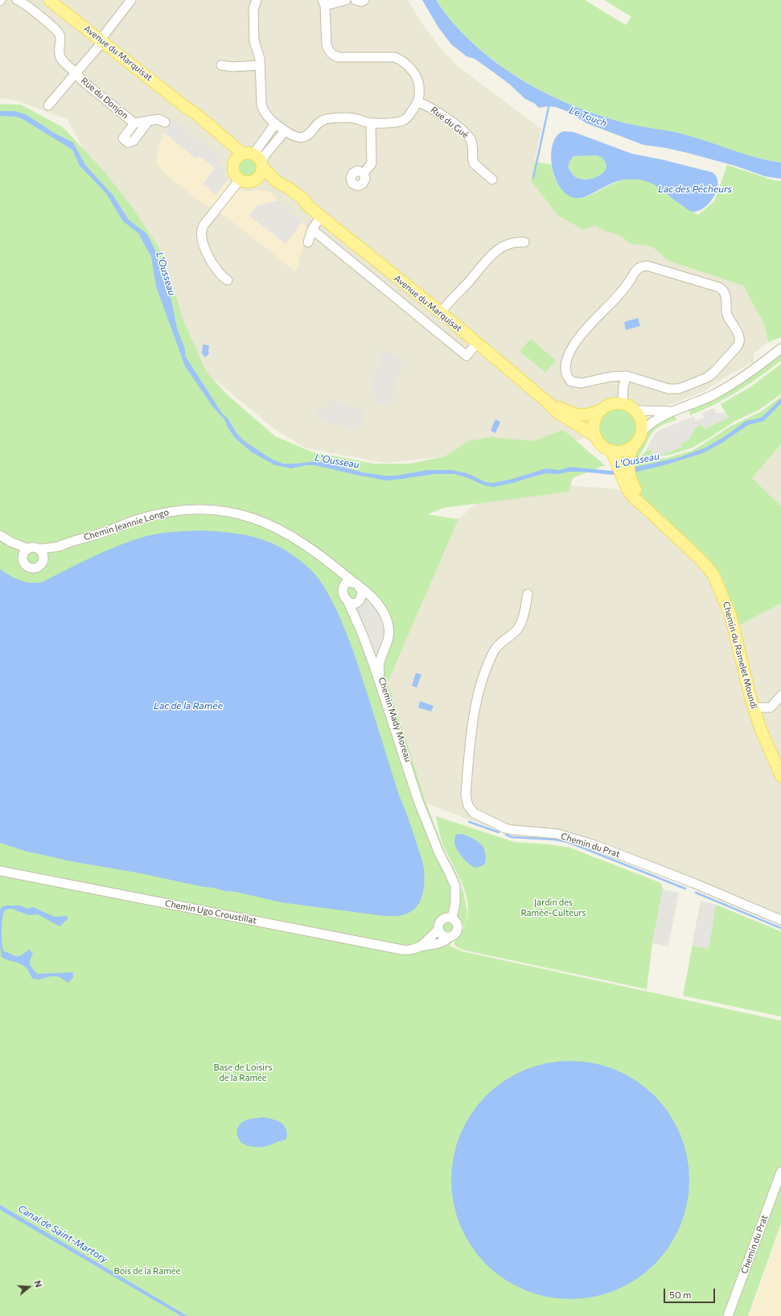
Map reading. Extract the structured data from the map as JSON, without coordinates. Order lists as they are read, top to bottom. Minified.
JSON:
{"streets":{"main road":["Avenue du Marquisat","Chemin du Ramelet Moundi"],"street":["Rue du Donjon","Rue du Gué","Chemin Jeannie Longo","Chemin Mady Moreau","Chemin du Prat","Chemin Ugo Croustillat"]},"crossings":[["Avenue du Marquisat","Chemin du Ramelet Moundi"],["Chemin Jeannie Longo","Chemin Mady Moreau"],["Chemin Mady Moreau","Chemin Ugo Croustillat"]],"water":["Le Touch","Lac des Pêcheurs","L'Ousseau","Lac de la Ramée","Canal de Saint-Martory"],"parks":["Jardin des Ramée-Culteurs","Base de Loisirs de la Ramée","Bois de la Ramée"],"scale_bar":"50 m","north":"right"}
